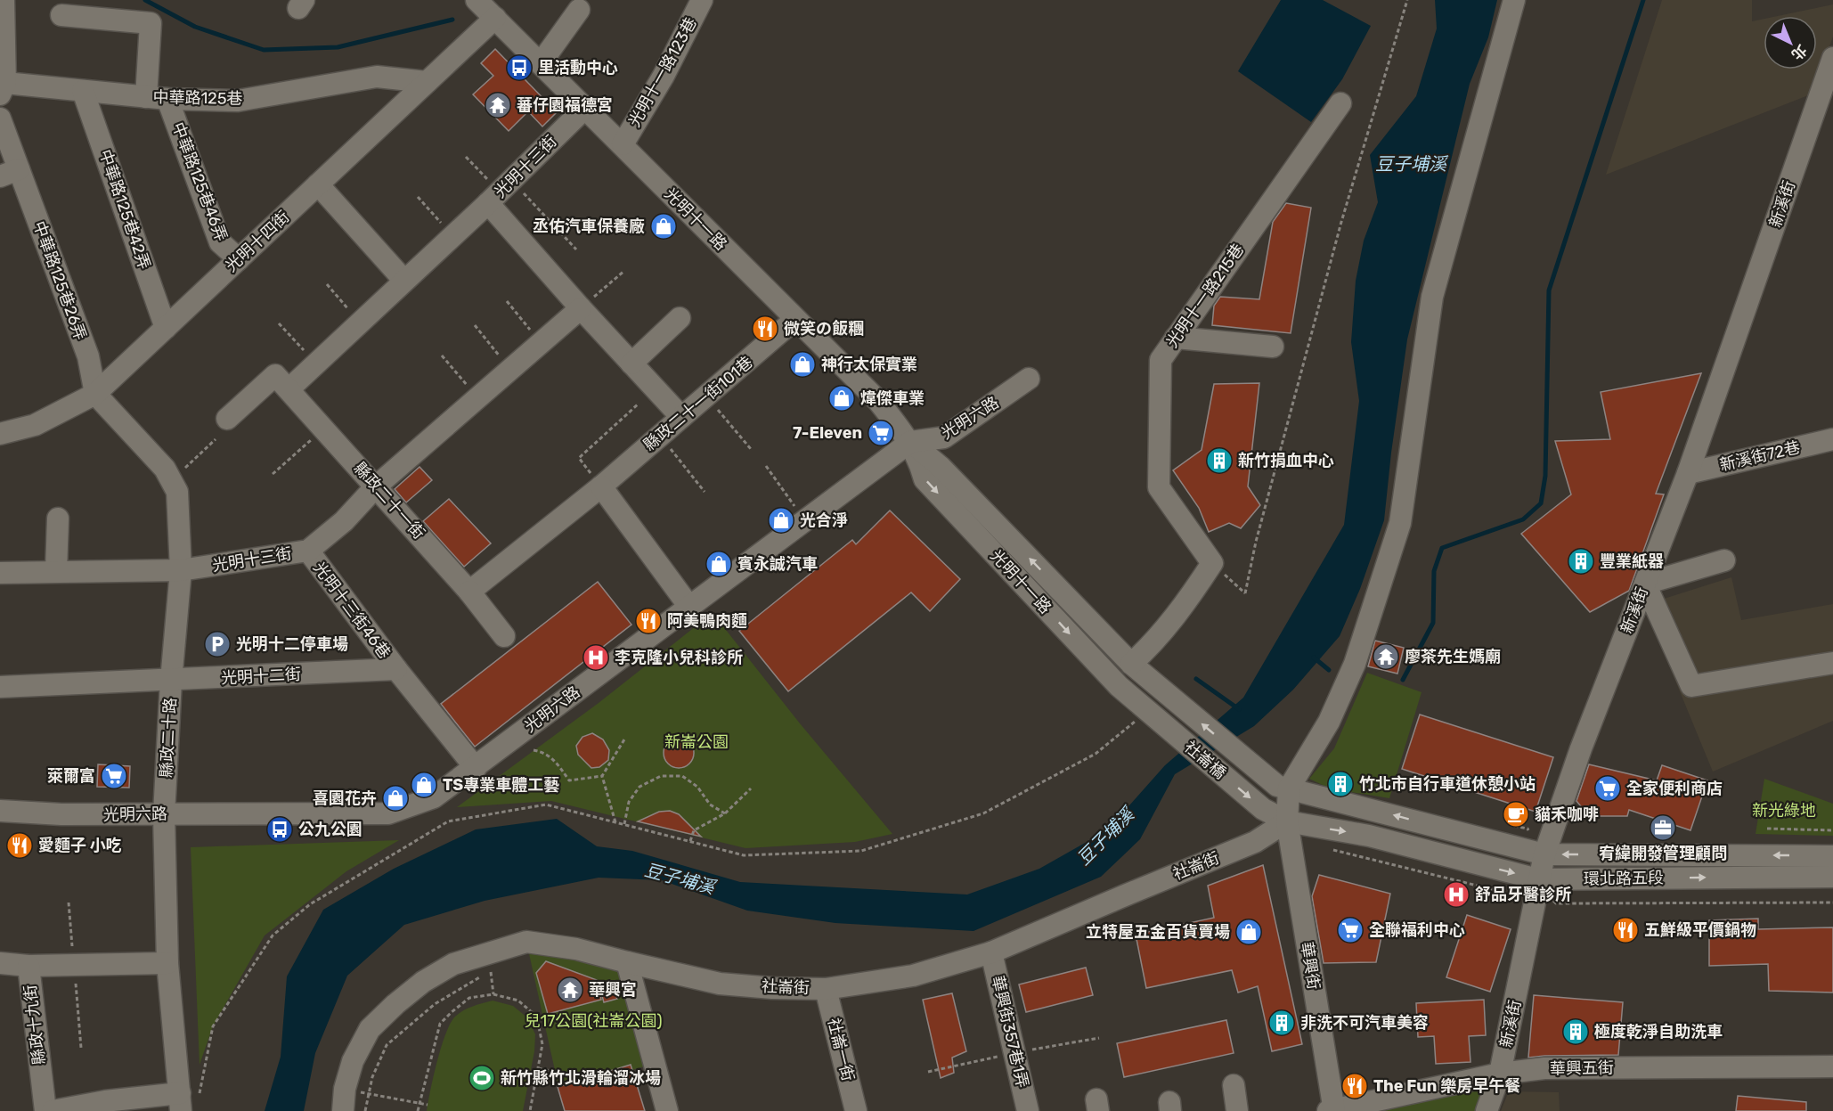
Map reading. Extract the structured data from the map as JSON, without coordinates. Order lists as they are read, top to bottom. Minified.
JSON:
{"streets":{"street":["光明十一路123巷","中華路125巷","光明十三街","中華路125巷46弄","新溪街","中華路125巷42弄","光明十一路","光明十四街","中華路125巷26弄","光明十一路215巷","縣政二十一街101巷","光明六路","新溪街72巷","縣政二十一街","光明十三街46巷","光明十二街","縣政二十路","社崙橋","社崙街","環北路五段","華興街","縣政十九街","華興街357巷1弄","社崙一街","華興五街"]},"crossings":[["光明十一路123巷","光明十一路"],["中華路125巷","中華路125巷46弄"],["中華路125巷","中華路125巷42弄"],["中華路125巷","光明十四街"],["光明十三街","光明十一路"],["光明十三街","縣政二十一街"],["光明十三街","光明十三街46巷"],["光明十三街","縣政二十路"],["中華路125巷46弄","光明十四街"],["新溪街","新溪街72巷"],["新溪街","環北路五段"],["新溪街","華興五街"],["中華路125巷42弄","光明十四街"],["光明十一路","光明十四街"],["光明十一路","縣政二十一街101巷"],["光明十一路","光明六路"],["光明十一路","社崙橋"],["光明十四街","中華路125巷26弄"],["光明十四街","縣政二十路"],["中華路125巷26弄","縣政二十路"],["光明六路","縣政二十路"],["光明十三街46巷","光明十二街"],["光明十二街","縣政二十路"],["社崙橋","環北路五段"],["社崙橋","華興街"],["社崙街","環北路五段"],["社崙街","華興街"],["社崙街","華興街357巷1弄"],["社崙街","社崙一街"],["環北路五段","華興街"],["華興街","華興五街"]],"water":["豆子埔溪"],"parks":["新崙公園","新光綠地","兒17公園(社崙公園)"],"places":{"bus stop":["里活動中心","公九公園"],"temple":["蕃仔園福德宮","廖茶先生媽廟","華興宮"],"shop":["丞佑汽車保養廠","神行太保實業","煒傑車業","光合淨","賓永誠汽車","TS專業車體工藝","喜園花卉","立特屋五金百貨賣場"],"restaurant":["微笑の飯糰","阿美鴨肉麵","愛麵子 小吃","五鮮級平價鍋物","The Fun 樂房早午餐"],"supermarket":["7-Eleven","萊爾富","全家便利商店","全聯福利中心"],"building":["新竹捐血中心","豐業紙器","竹北市自行車道休憩小站","非洗不可汽車美容","極度乾淨自助洗車"],"parking":["光明十二停車場"],"hospital":["李克隆小兒科診所","舒品牙醫診所"],"cafe":["貓禾咖啡"],"office":["宥緯開發管理顧問"],"sports":["新竹縣竹北滑輪溜冰場"]},"north":"bottom right"}
